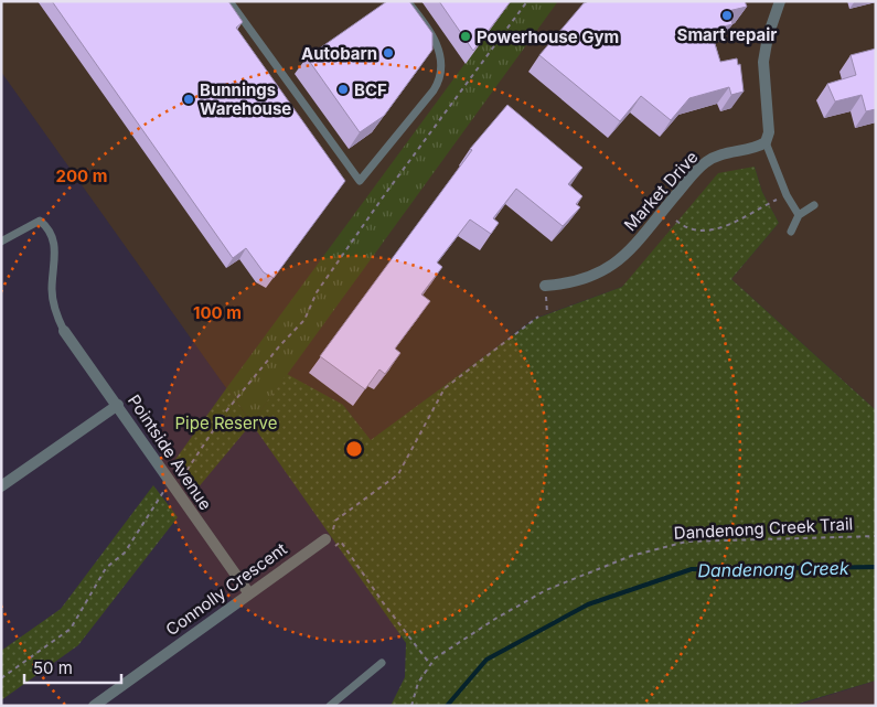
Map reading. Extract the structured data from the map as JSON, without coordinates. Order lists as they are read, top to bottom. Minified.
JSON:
{"streets":{"street":["Market Drive","Pointside Avenue","Connolly Crescent"],"path":["Dandenong Creek Trail"]},"crossings":[["Pointside Avenue","Connolly Crescent"]],"water":["Dandenong Creek"],"parks":["Pipe Reserve"],"places":["Smart repair","Powerhouse Gym","Autobarn","BCF","Bunnings Warehouse"],"scale_bar":"50 m","rings":["200 m","100 m"]}
